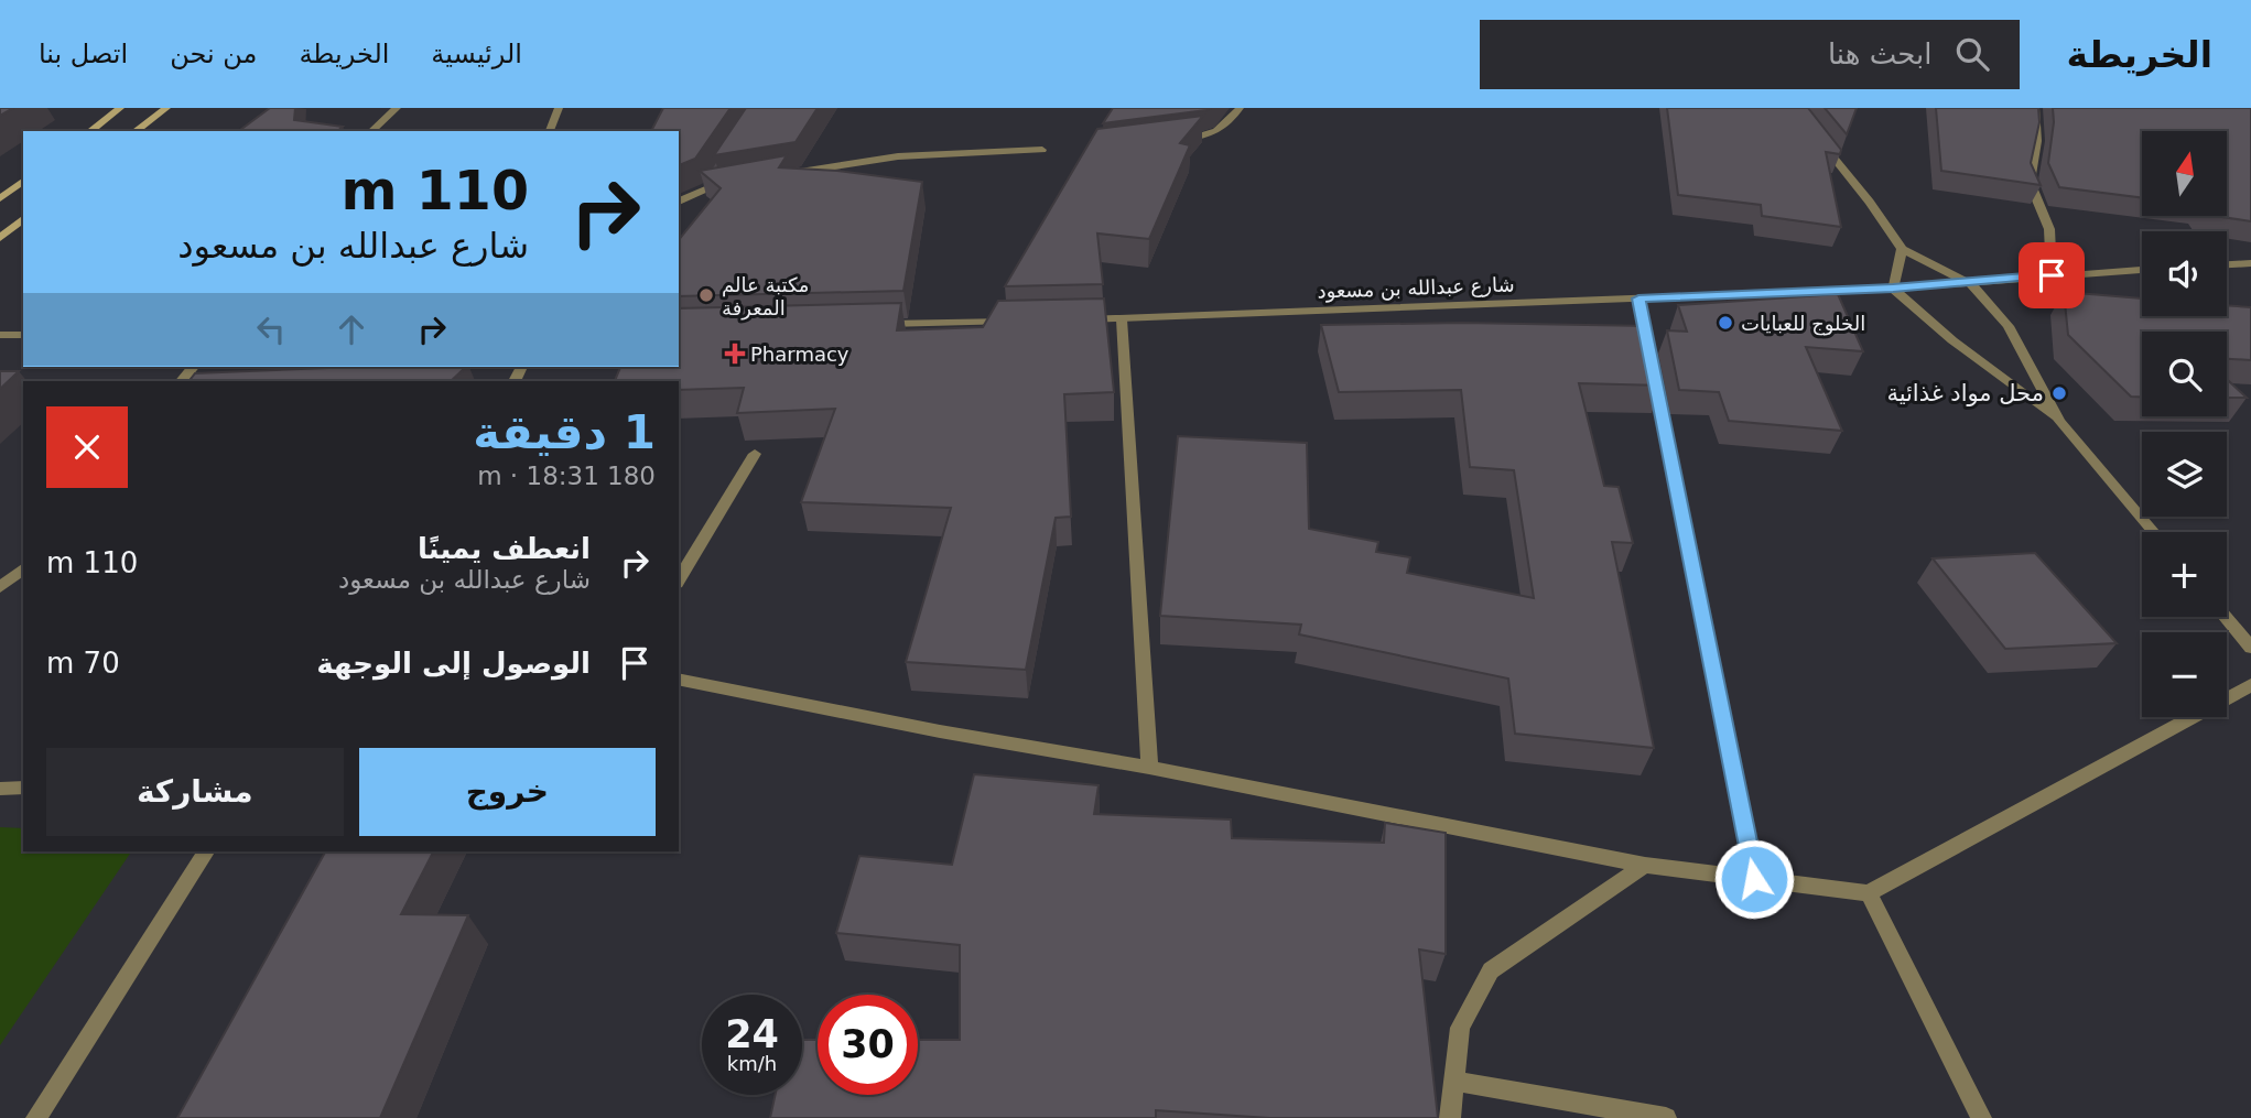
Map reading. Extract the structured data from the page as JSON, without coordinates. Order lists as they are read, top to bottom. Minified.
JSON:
{"streets":{"street":["شارع عبدالله بن مسعود"]},"places":{"other":["مكتبة عالم المعرفة","الخلوج للعبايات","محل مواد غذائية"],"health":["Pharmacy"]},"north":"top","page":{"header":"الخريطة","search":"ابحث هنا","nav":["الرئيسية","الخريطة","من نحن","اتصل بنا"],"map_buttons":["+","−"],"turn":["110 m","شارع عبدالله بن مسعود"],"heading":["1 دقيقة","180 m · 18:31"],"list":[{"name":"انعطف يمينًا","note":"شارع عبدالله بن مسعود","value":"110 m"},{"name":"الوصول إلى الوجهة","value":"70 m"}],"buttons":["خروج","مشاركة"],"speed":"24 km/h","limit":"30"}}
